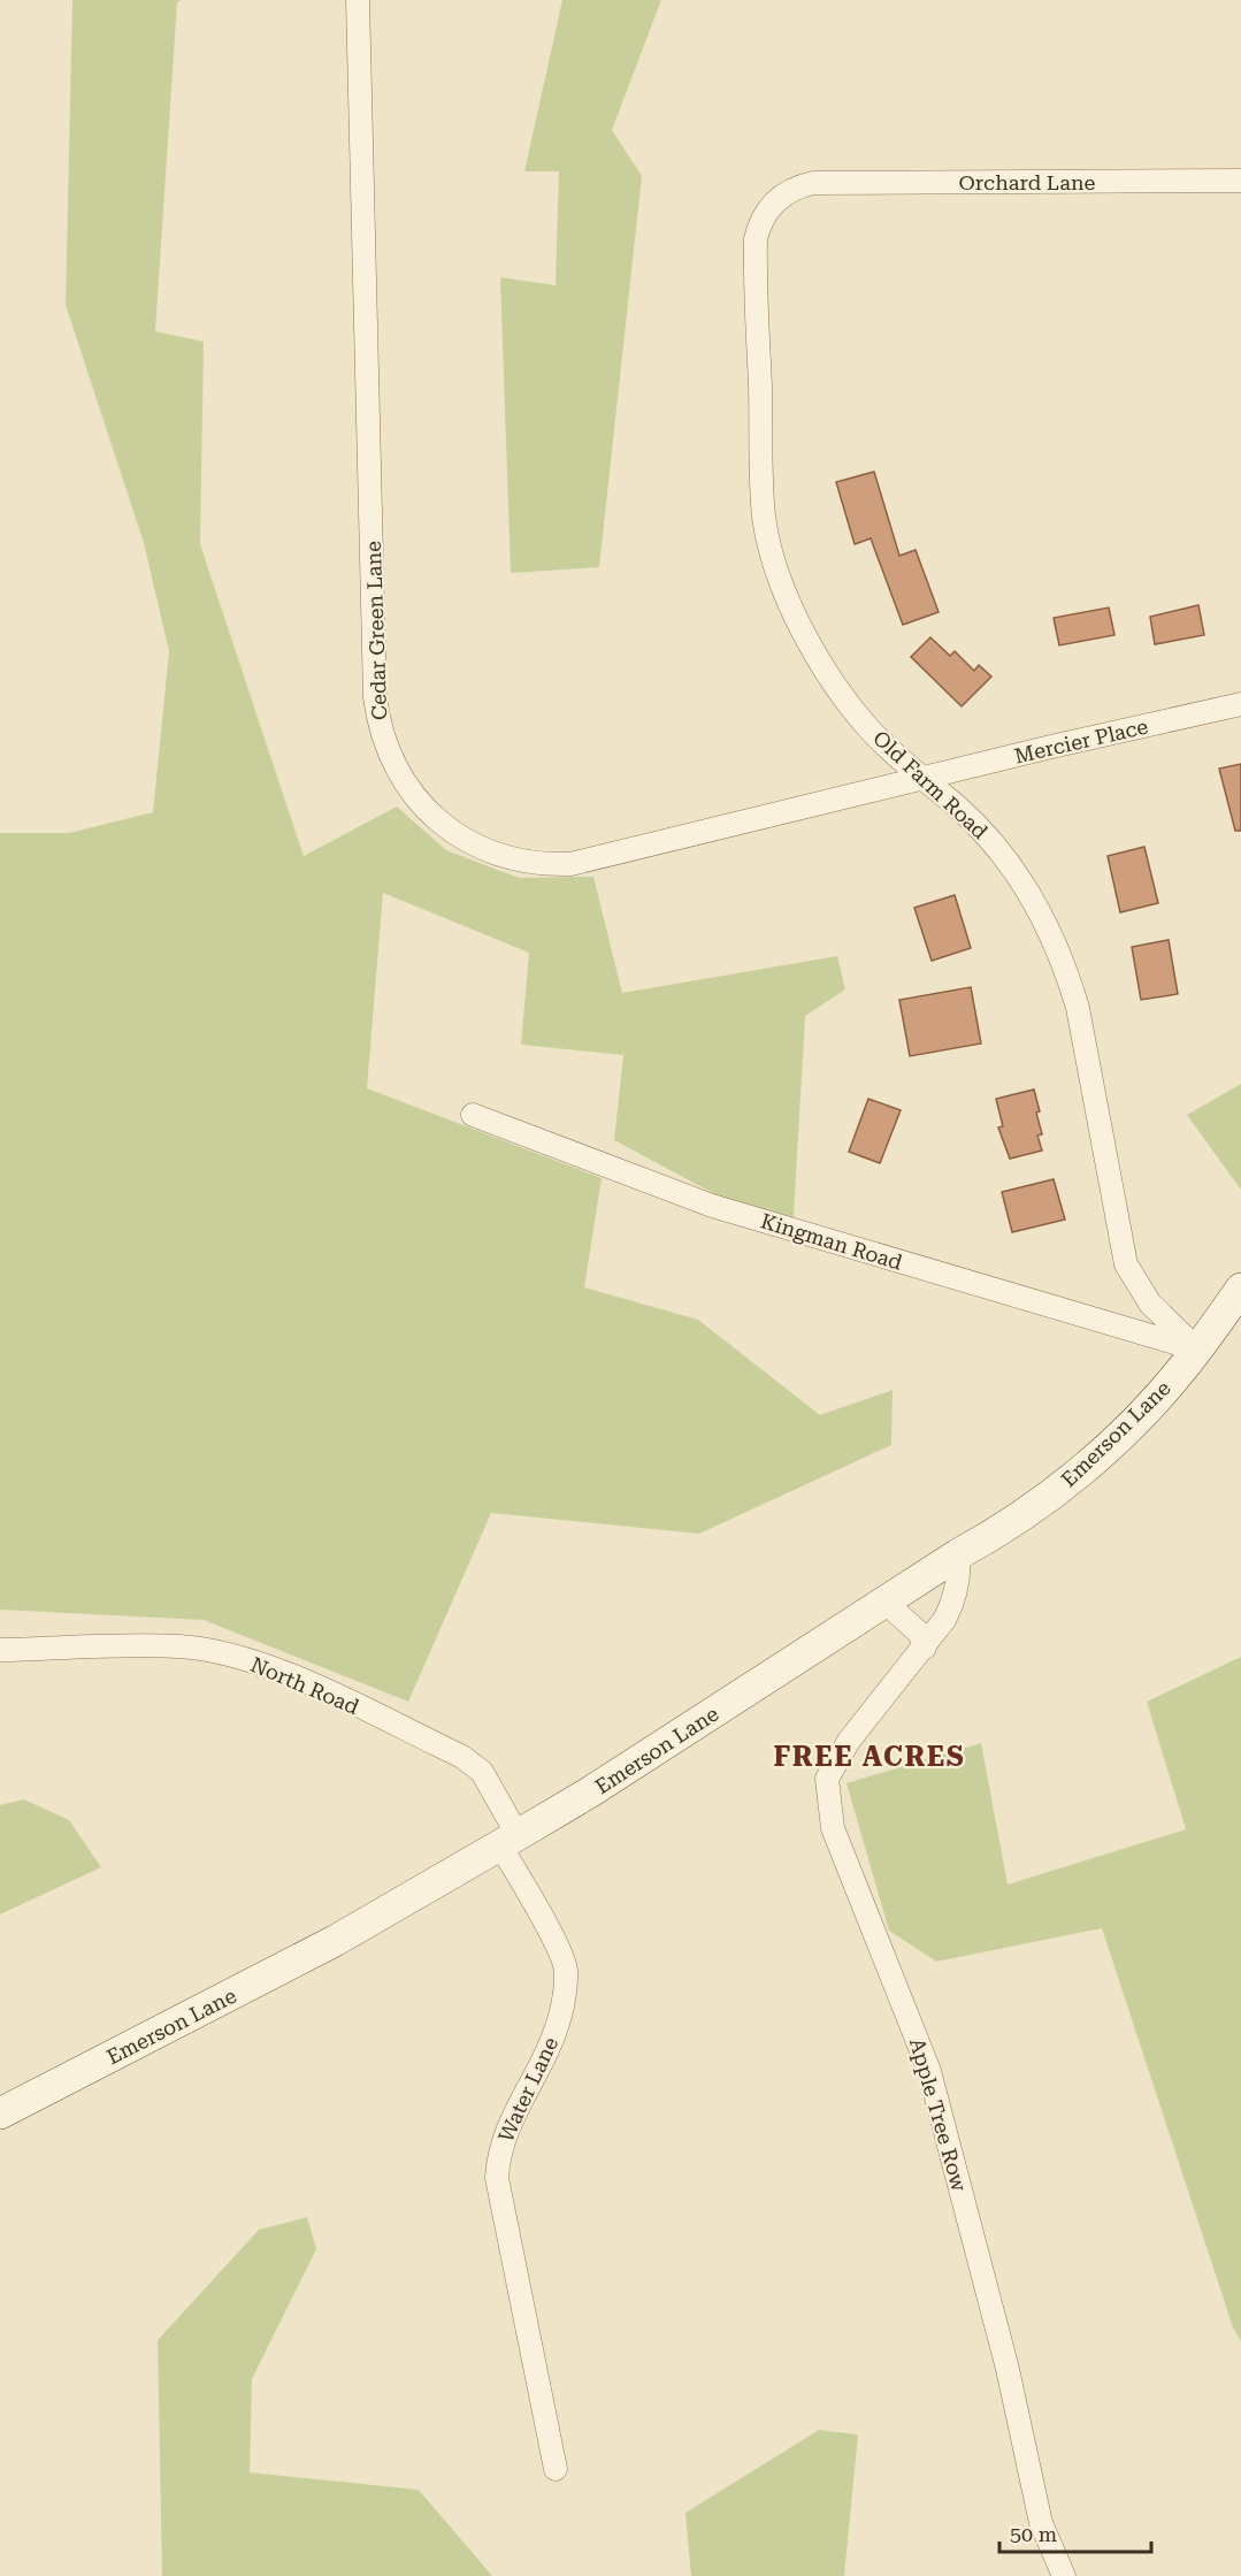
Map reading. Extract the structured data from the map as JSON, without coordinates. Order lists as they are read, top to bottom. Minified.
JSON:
{"streets":{"street":["Orchard Lane","Cedar Green Lane","Mercier Place","Old Farm Road","Kingman Road","Emerson Lane","North Road","Water Lane","Apple Tree Row"]},"crossings":[["Orchard Lane","Old Farm Road"],["Cedar Green Lane","Mercier Place"],["Cedar Green Lane","Old Farm Road"],["Mercier Place","Old Farm Road"],["Old Farm Road","Kingman Road"],["Old Farm Road","Emerson Lane"],["Kingman Road","Emerson Lane"],["Emerson Lane","North Road"],["Emerson Lane","Water Lane"],["Emerson Lane","Apple Tree Row"],["North Road","Water Lane"]],"districts":["FREE ACRES"],"scale_bar":"50 m"}
